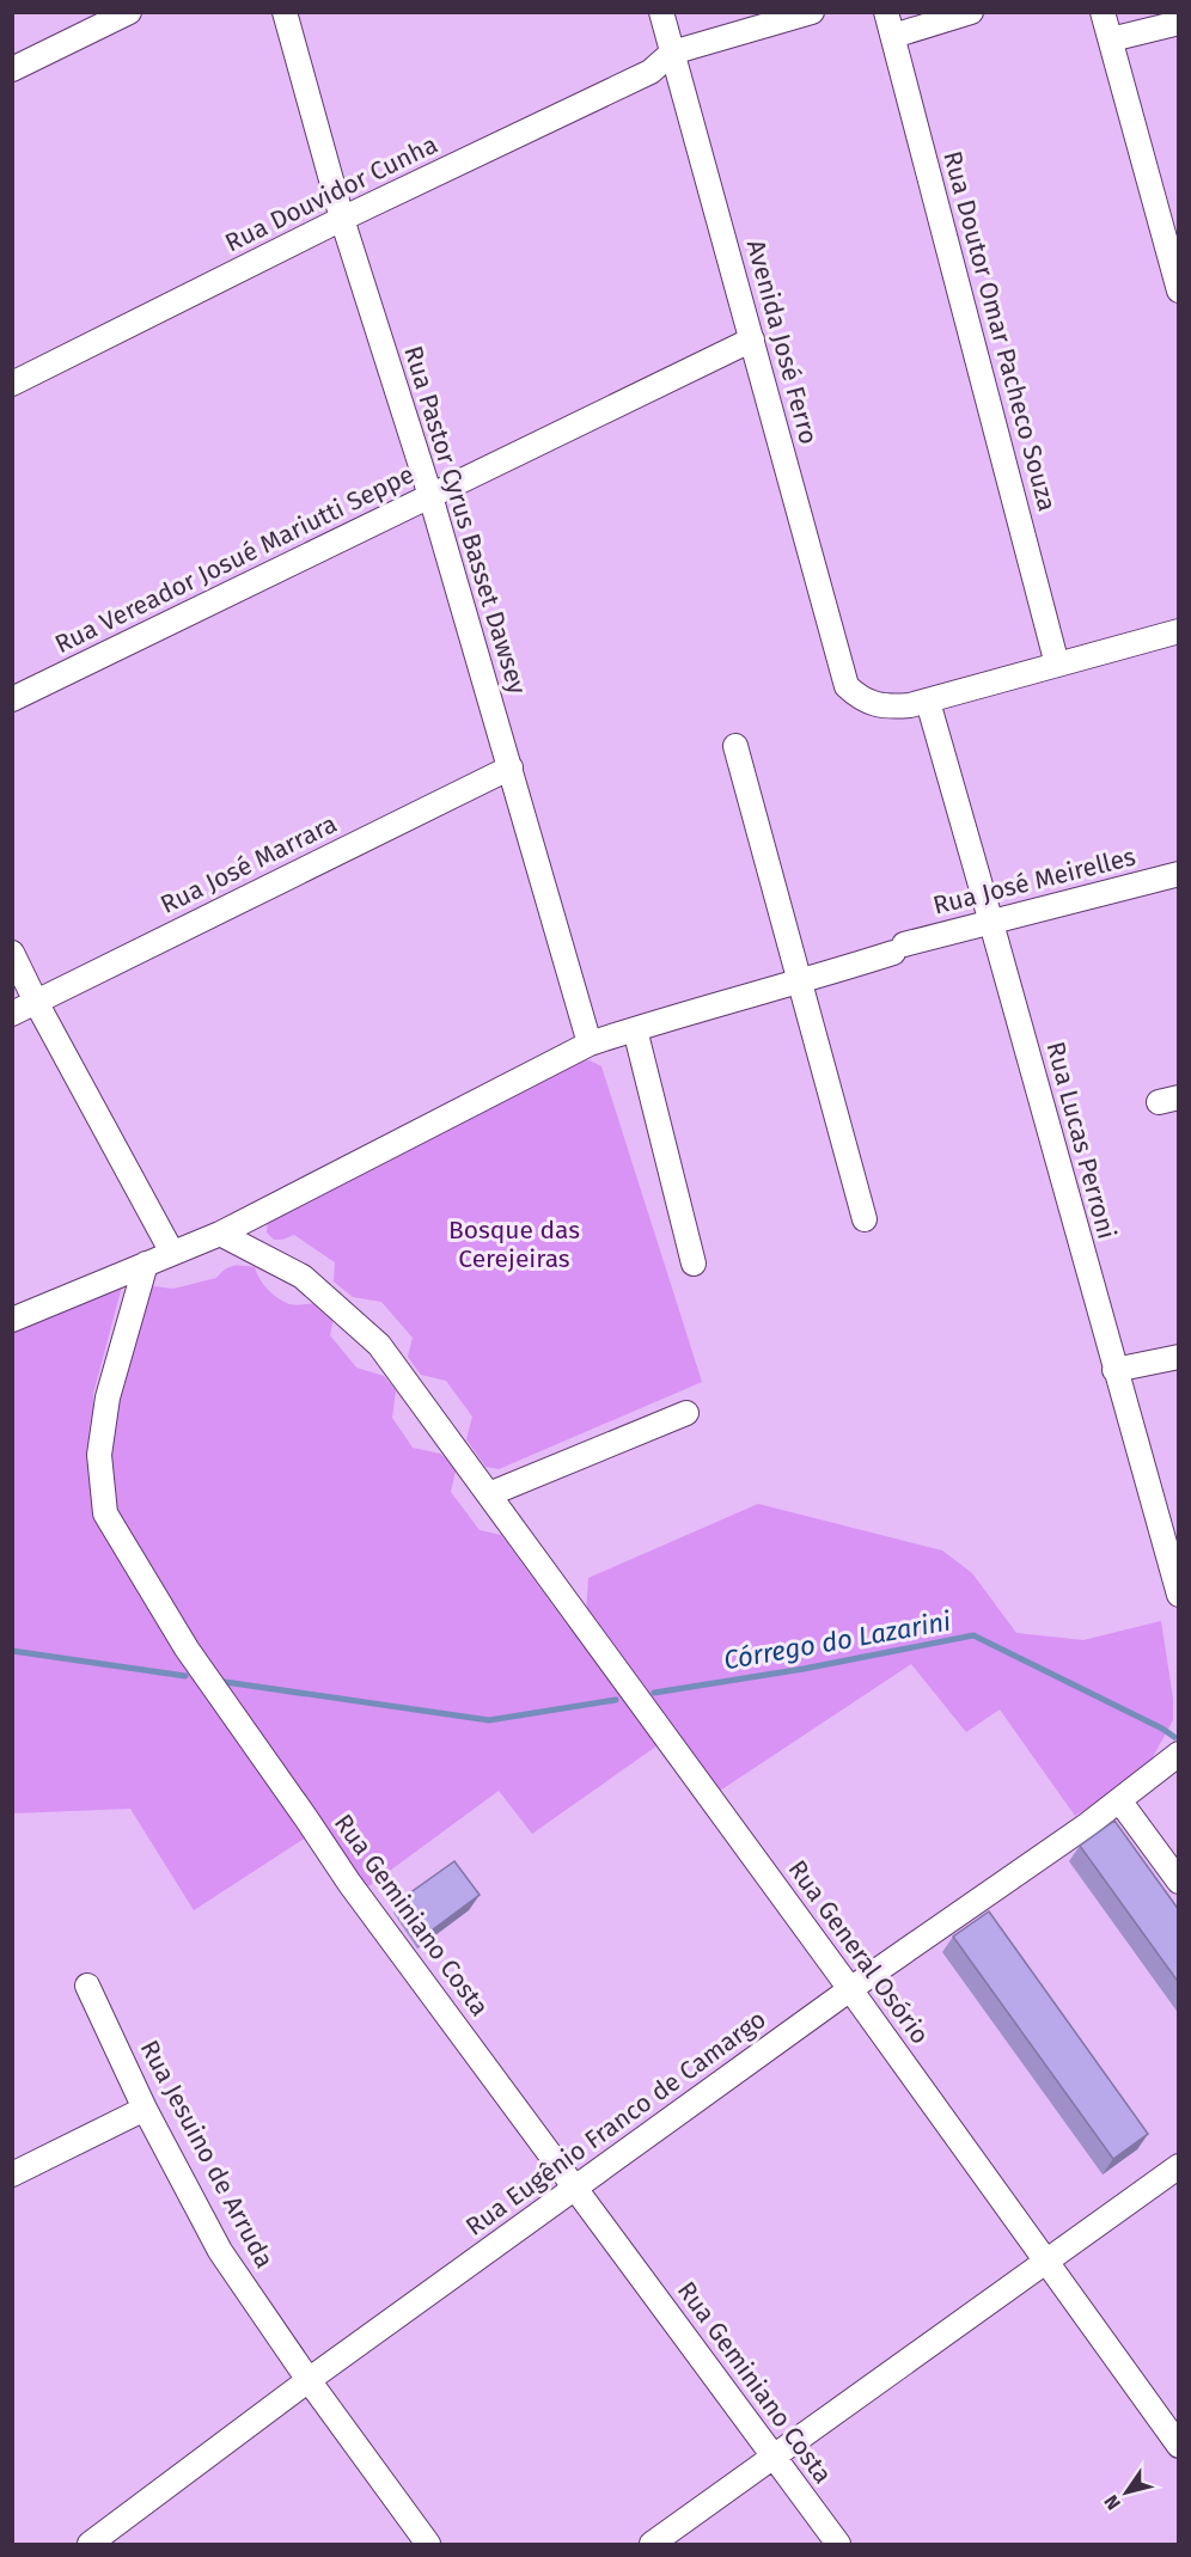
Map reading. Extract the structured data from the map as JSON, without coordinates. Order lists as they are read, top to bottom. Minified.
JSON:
{"streets":{"street":["Rua Douvidor Cunha","Rua Doutor Omar Pacheco Souza","Avenida José Ferro","Rua Pastor Cyrus Basset Dawsey","Rua Vereador Josué Mariutti Seppe","Rua José Marrara","Rua José Meirelles","Rua Lucas Perroni","Rua Geminiano Costa","Rua General Osório","Rua Eugênio Franco de Camargo","Rua Jesuino de Arruda"]},"crossings":[["Rua Douvidor Cunha","Avenida José Ferro"],["Rua Douvidor Cunha","Rua Pastor Cyrus Basset Dawsey"],["Avenida José Ferro","Rua Vereador Josué Mariutti Seppe"],["Avenida José Ferro","Rua Lucas Perroni"],["Rua Pastor Cyrus Basset Dawsey","Rua Vereador Josué Mariutti Seppe"],["Rua Pastor Cyrus Basset Dawsey","Rua José Marrara"],["Rua Pastor Cyrus Basset Dawsey","Rua José Meirelles"],["Rua José Meirelles","Rua Lucas Perroni"],["Rua José Meirelles","Rua Geminiano Costa"],["Rua José Meirelles","Rua General Osório"],["Rua Geminiano Costa","Rua Eugênio Franco de Camargo"],["Rua General Osório","Rua Eugênio Franco de Camargo"],["Rua Eugênio Franco de Camargo","Rua Jesuino de Arruda"]],"water":["Córrego do Lazarini"],"parks":["Bosque das Cerejeiras"],"north":"bottom left"}
